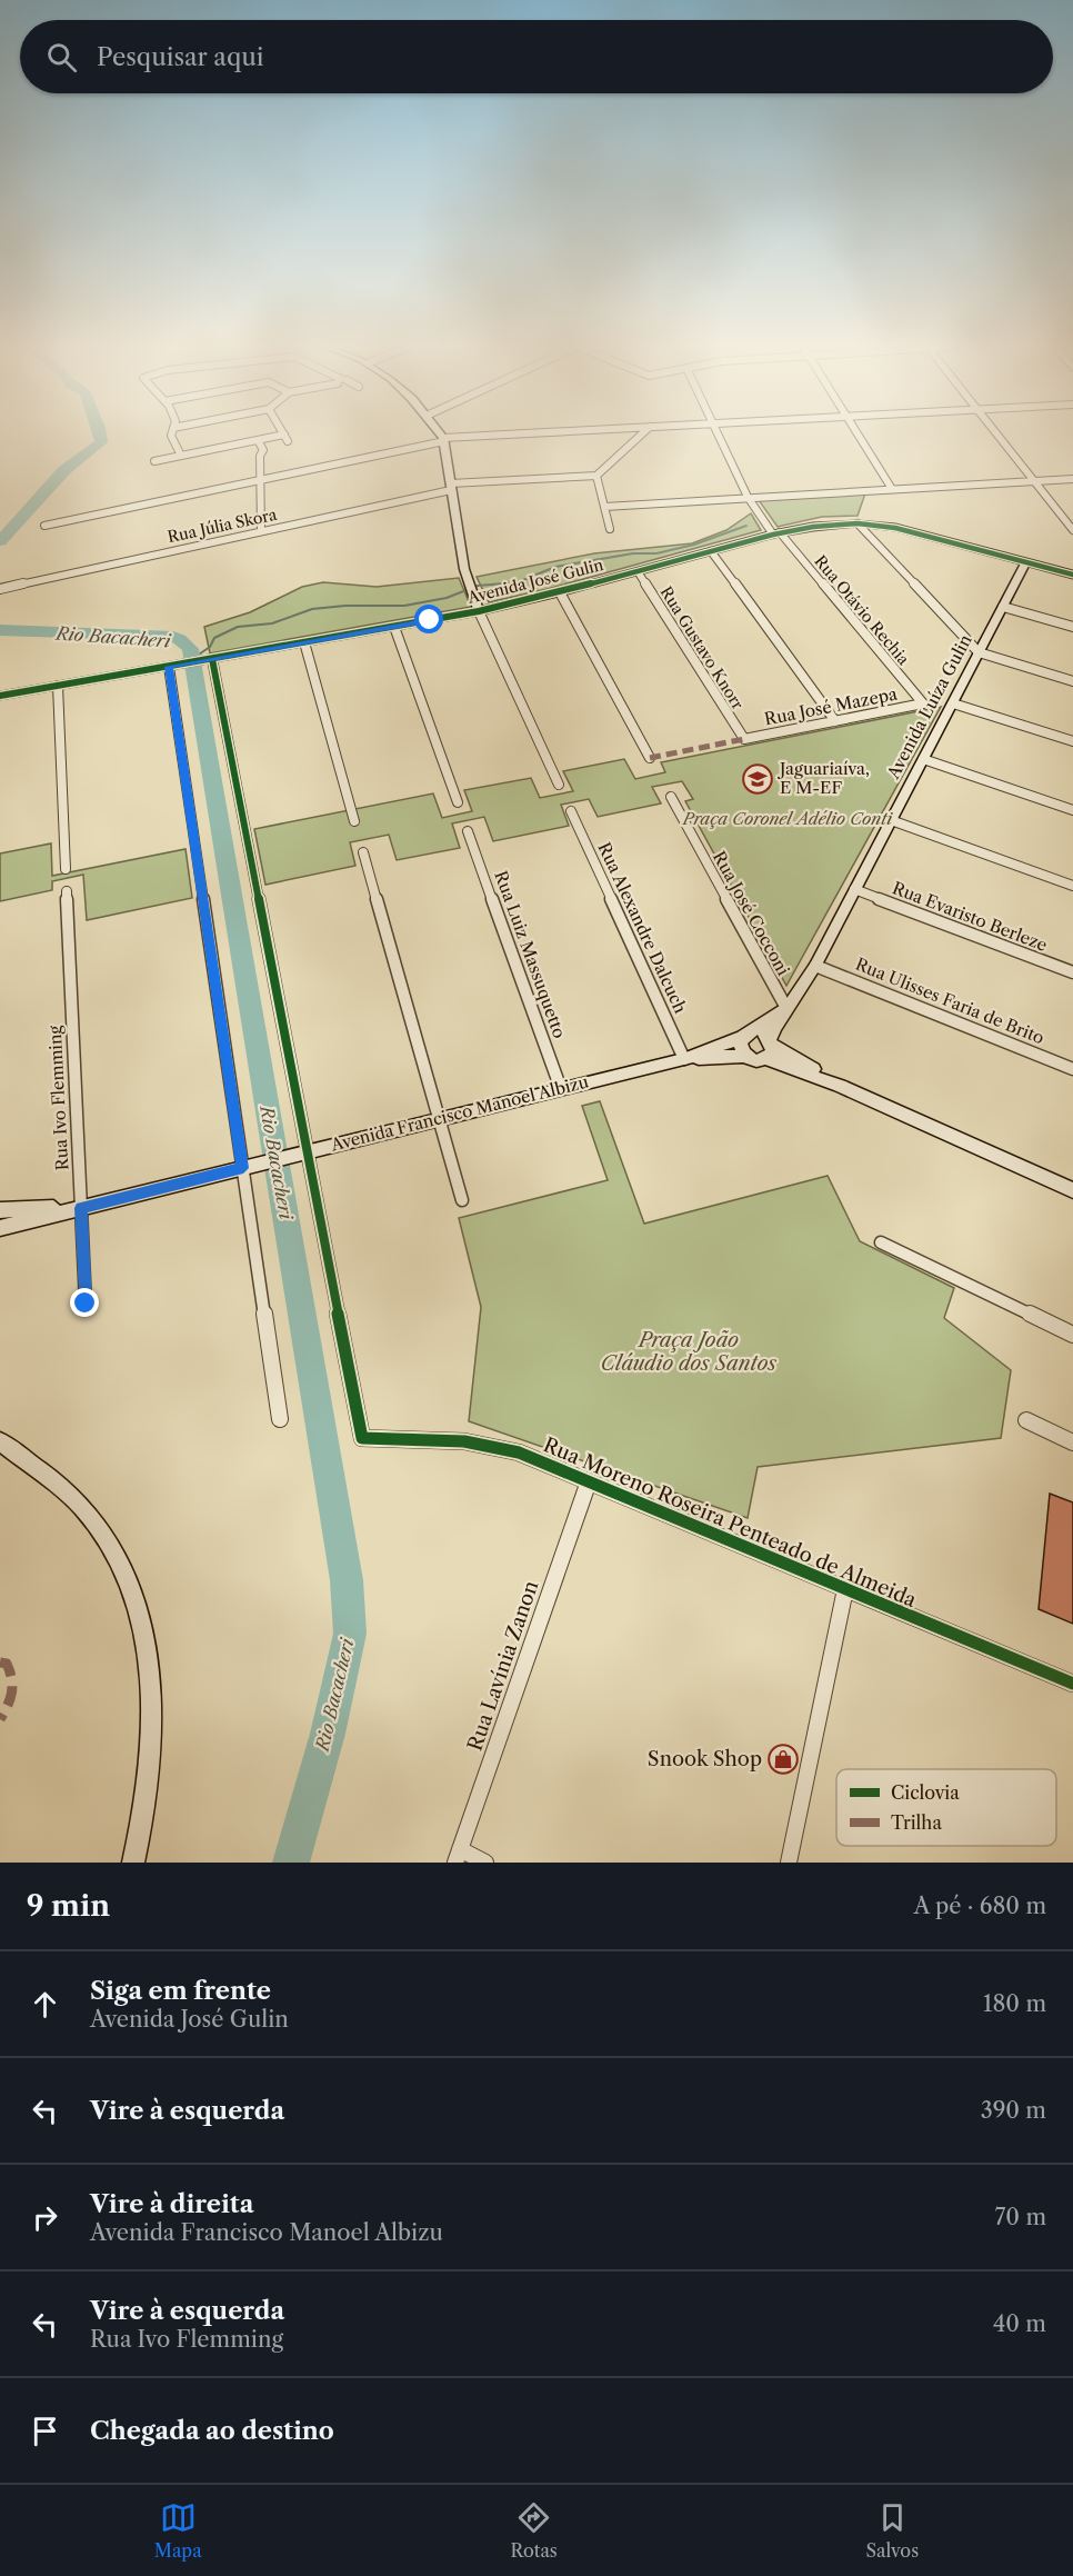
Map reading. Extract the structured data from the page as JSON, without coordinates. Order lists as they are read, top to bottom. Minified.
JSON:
{"streets":{"street":["Rua Júlia Skora","Avenida José Gulin","Rua Otávio Rechia","Rua Gustavo Knorr","Rua José Mazepa","Avenida Luíza Gulin","Rua José Cocconi","Rua Evaristo Berleze","Rua Alexandre Dalcuch","Rua Luiz Massuquetto","Rua Ulisses Faria de Brito","Rua Ivo Flemming","Avenida Francisco Manoel Albizu","Rua Moreno Roseira Penteado de Almeida","Rua Lavínia Zanon"]},"crossings":[["Avenida José Gulin","Rua Otávio Rechia"],["Avenida José Gulin","Rua Gustavo Knorr"],["Avenida José Gulin","Avenida Luíza Gulin"],["Rua Otávio Rechia","Rua José Mazepa"],["Rua Gustavo Knorr","Rua José Mazepa"],["Avenida Luíza Gulin","Rua José Cocconi"],["Avenida Luíza Gulin","Rua Evaristo Berleze"],["Avenida Luíza Gulin","Rua Ulisses Faria de Brito"],["Avenida Luíza Gulin","Avenida Francisco Manoel Albizu"],["Rua Alexandre Dalcuch","Avenida Francisco Manoel Albizu"],["Rua Luiz Massuquetto","Avenida Francisco Manoel Albizu"],["Rua Ivo Flemming","Avenida Francisco Manoel Albizu"],["Avenida Francisco Manoel Albizu","Rua Moreno Roseira Penteado de Almeida"],["Rua Moreno Roseira Penteado de Almeida","Rua Lavínia Zanon"]],"water":["Rio Bacacheri"],"parks":["Praça Coronel Adélio Conti","Praça João Cláudio dos Santos"],"places":{"school or university":["Jaguariaíva, E M-EF"],"shop":["Snook Shop"]},"legend":["Ciclovia","Trilha"],"page":{"search":"Pesquisar aqui","heading":["9 min","A pé · 680 m"],"list":[["Siga em frente","Avenida José Gulin","180 m"],["Vire à esquerda","390 m"],["Vire à direita","Avenida Francisco Manoel Albizu","70 m"],["Vire à esquerda","Rua Ivo Flemming","40 m"],"Chegada ao destino"],"nav":["Mapa","Rotas","Salvos"]}}
